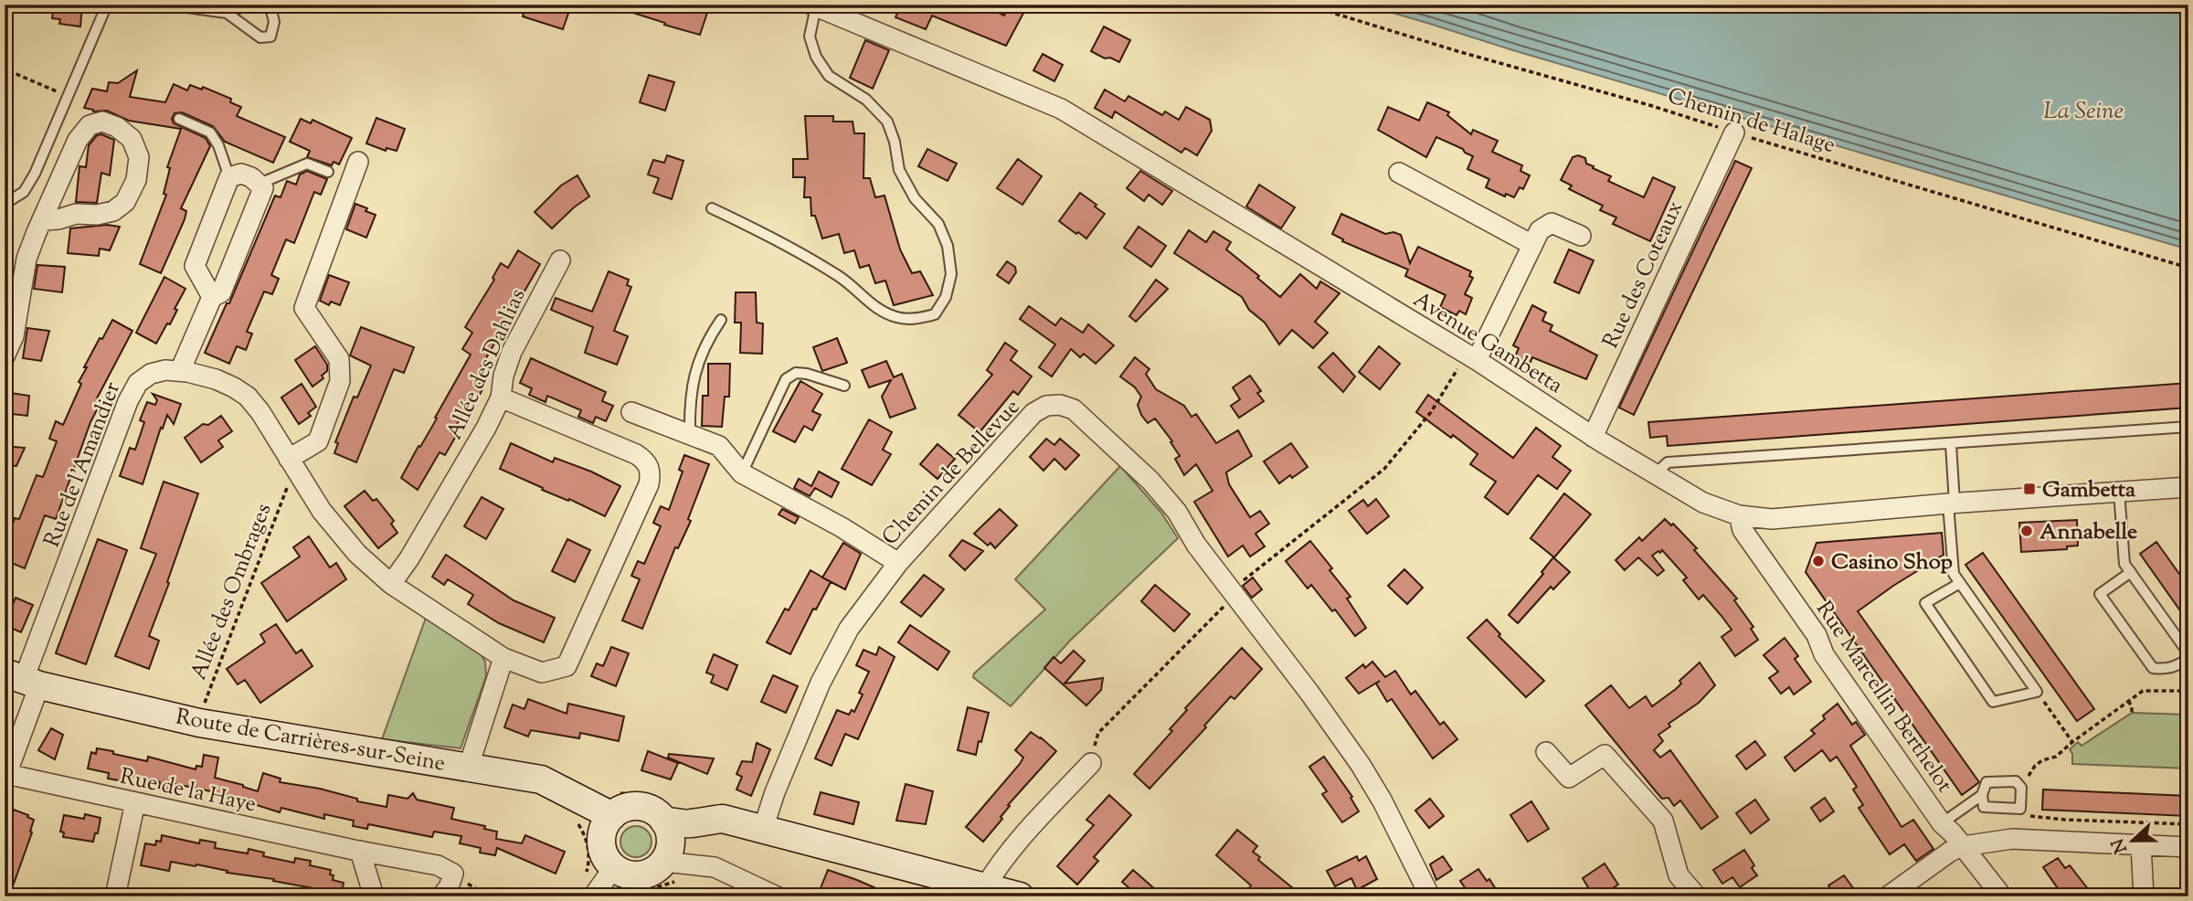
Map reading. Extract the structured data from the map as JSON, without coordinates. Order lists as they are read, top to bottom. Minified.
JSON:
{"streets":{"street":["Rue des Coteaux","Avenue Gambetta","Allée des Dahlias","Rue de l'Amandier","Chemin de Bellevue","Rue Marcellin Berthelot","Route de Carrières-sur-Seine","Rue de la Haye"],"path":["Chemin de Halage","Allée des Ombrages"]},"crossings":[["Chemin de Halage","Rue des Coteaux"],["Rue des Coteaux","Avenue Gambetta"],["Avenue Gambetta","Rue Marcellin Berthelot"],["Allée des Dahlias","Rue de l'Amandier"],["Rue de l'Amandier","Allée des Ombrages"],["Rue de l'Amandier","Route de Carrières-sur-Seine"],["Rue de l'Amandier","Rue de la Haye"],["Allée des Ombrages","Route de Carrières-sur-Seine"]],"water":["La Seine"],"places":{"transit":["Gambetta"],"other":["Annabelle","Casino Shop"]},"north":"left"}
